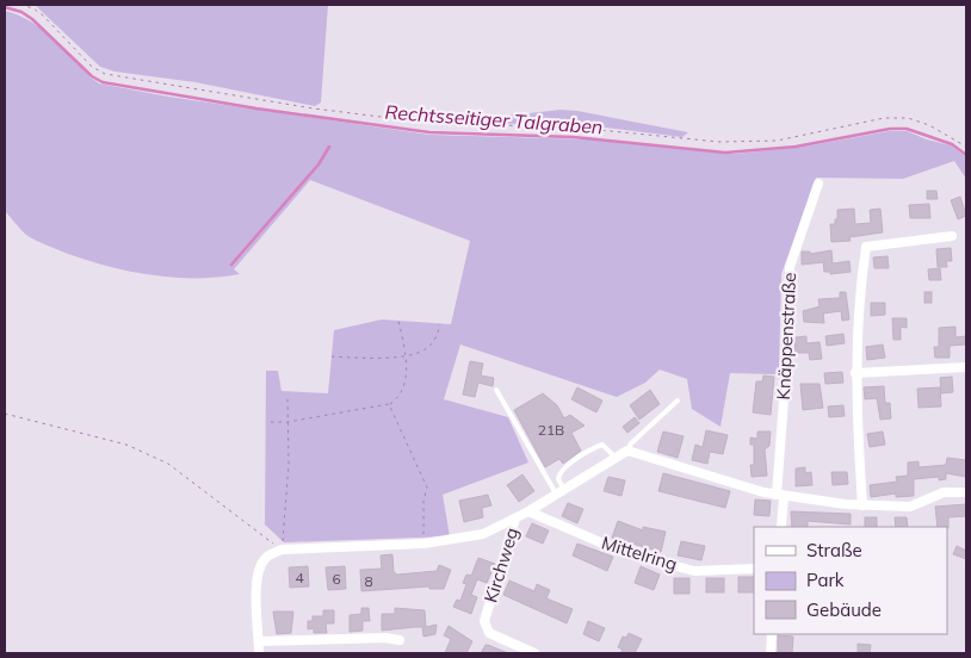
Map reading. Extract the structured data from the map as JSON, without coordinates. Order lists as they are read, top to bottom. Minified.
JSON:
{"streets":{"street":["Knäppenstraße","Mittelring","Kirchweg"]},"water":["Rechtsseitiger Talgraben"],"house_numbers":["21B","4","6","8"],"legend":["Straße","Park","Gebäude"]}
